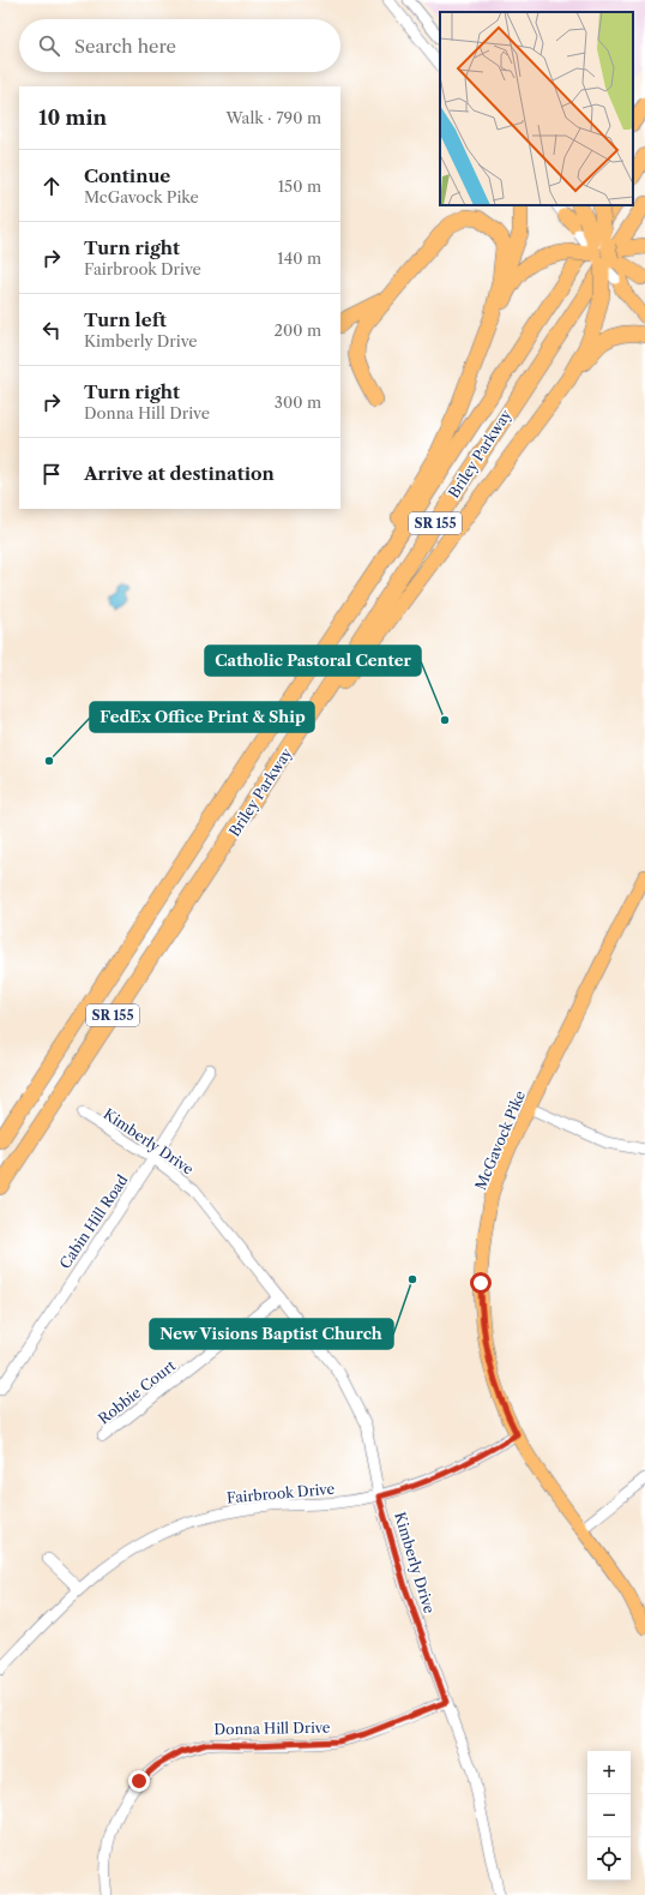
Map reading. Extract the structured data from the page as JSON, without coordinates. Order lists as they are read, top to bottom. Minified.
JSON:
{"streets":{"highway":["Briley Parkway","SR 155"],"main road":["McGavock Pike"],"street":["Kimberly Drive","Cabin Hill Road","Robbie Court","Fairbrook Drive","Donna Hill Drive"]},"crossings":[["McGavock Pike","Fairbrook Drive"],["Kimberly Drive","Cabin Hill Road"],["Kimberly Drive","Robbie Court"],["Kimberly Drive","Fairbrook Drive"],["Kimberly Drive","Donna Hill Drive"]],"places":["Catholic Pastoral Center","FedEx Office Print & Ship","New Visions Baptist Church"],"page":{"search":"Search here","heading":["10 min","Walk · 790 m"],"list":[["Continue","McGavock Pike","150 m"],["Turn right","Fairbrook Drive","140 m"],["Turn left","Kimberly Drive","200 m"],["Turn right","Donna Hill Drive","300 m"],"Arrive at destination"],"map_buttons":["+","−"]}}
